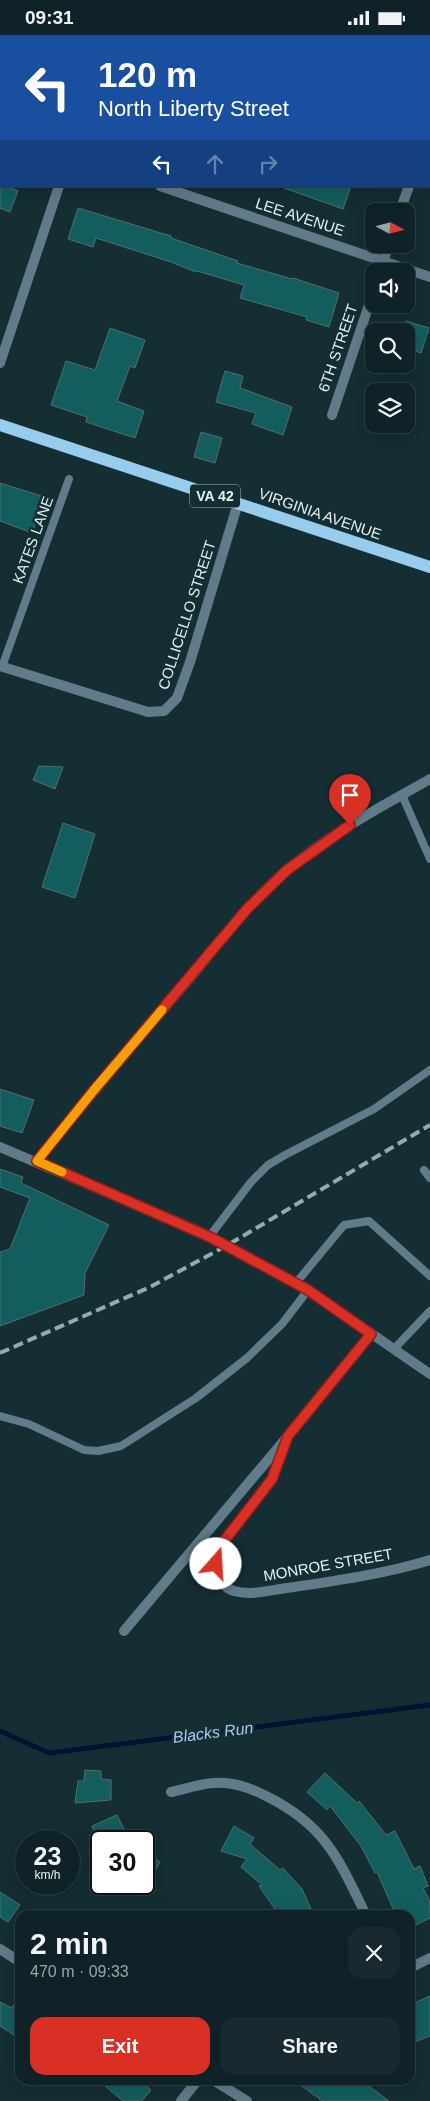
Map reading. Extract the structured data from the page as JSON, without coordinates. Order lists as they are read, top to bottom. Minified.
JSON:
{"streets":{"main road":["VA 42","VIRGINIA AVENUE"],"street":["LEE AVENUE","6TH STREET","COLLICELLO STREET","MONROE STREET"],"lane":["KATES LANE"]},"crossings":[["VIRGINIA AVENUE","COLLICELLO STREET"],["KATES LANE","COLLICELLO STREET"]],"water":["Blacks Run"],"north":"right","page":{"status":"09:31","turn":["120 m","North Liberty Street"],"speed":"23 km/h","limit":"30","heading":["2 min","470 m · 09:33"],"buttons":["Exit","Share"]}}
